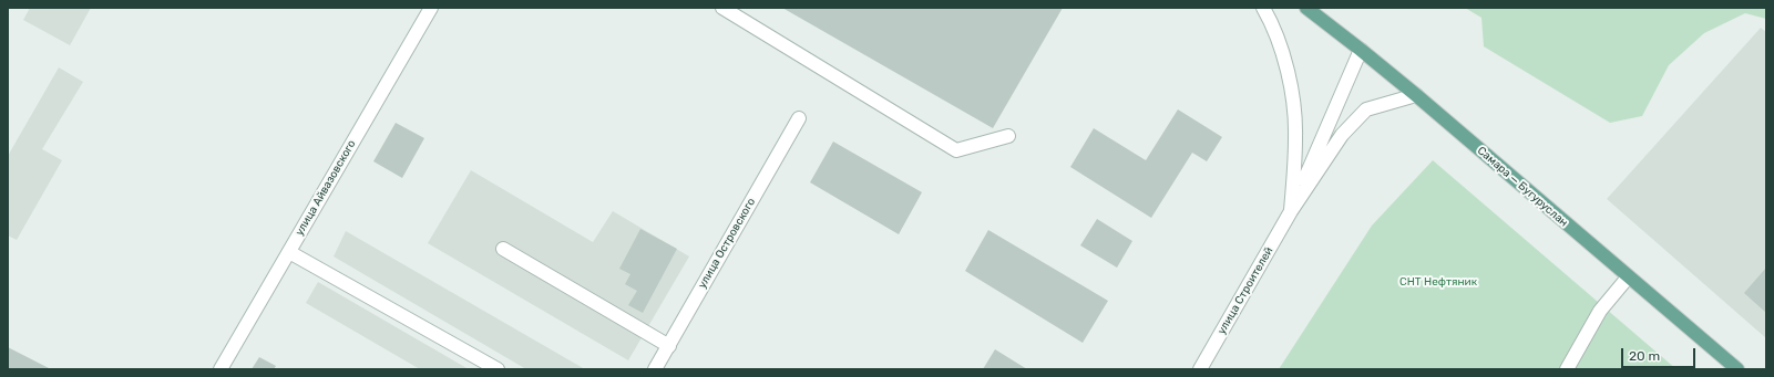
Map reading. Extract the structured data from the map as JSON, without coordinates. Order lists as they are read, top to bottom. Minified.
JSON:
{"streets":{"main road":["Самара — Бугуруслан"],"street":["улица Айвазовского","улица Островского","улица Строителей"]},"parks":["СНТ Нефтяник"],"scale_bar":"20 m"}
